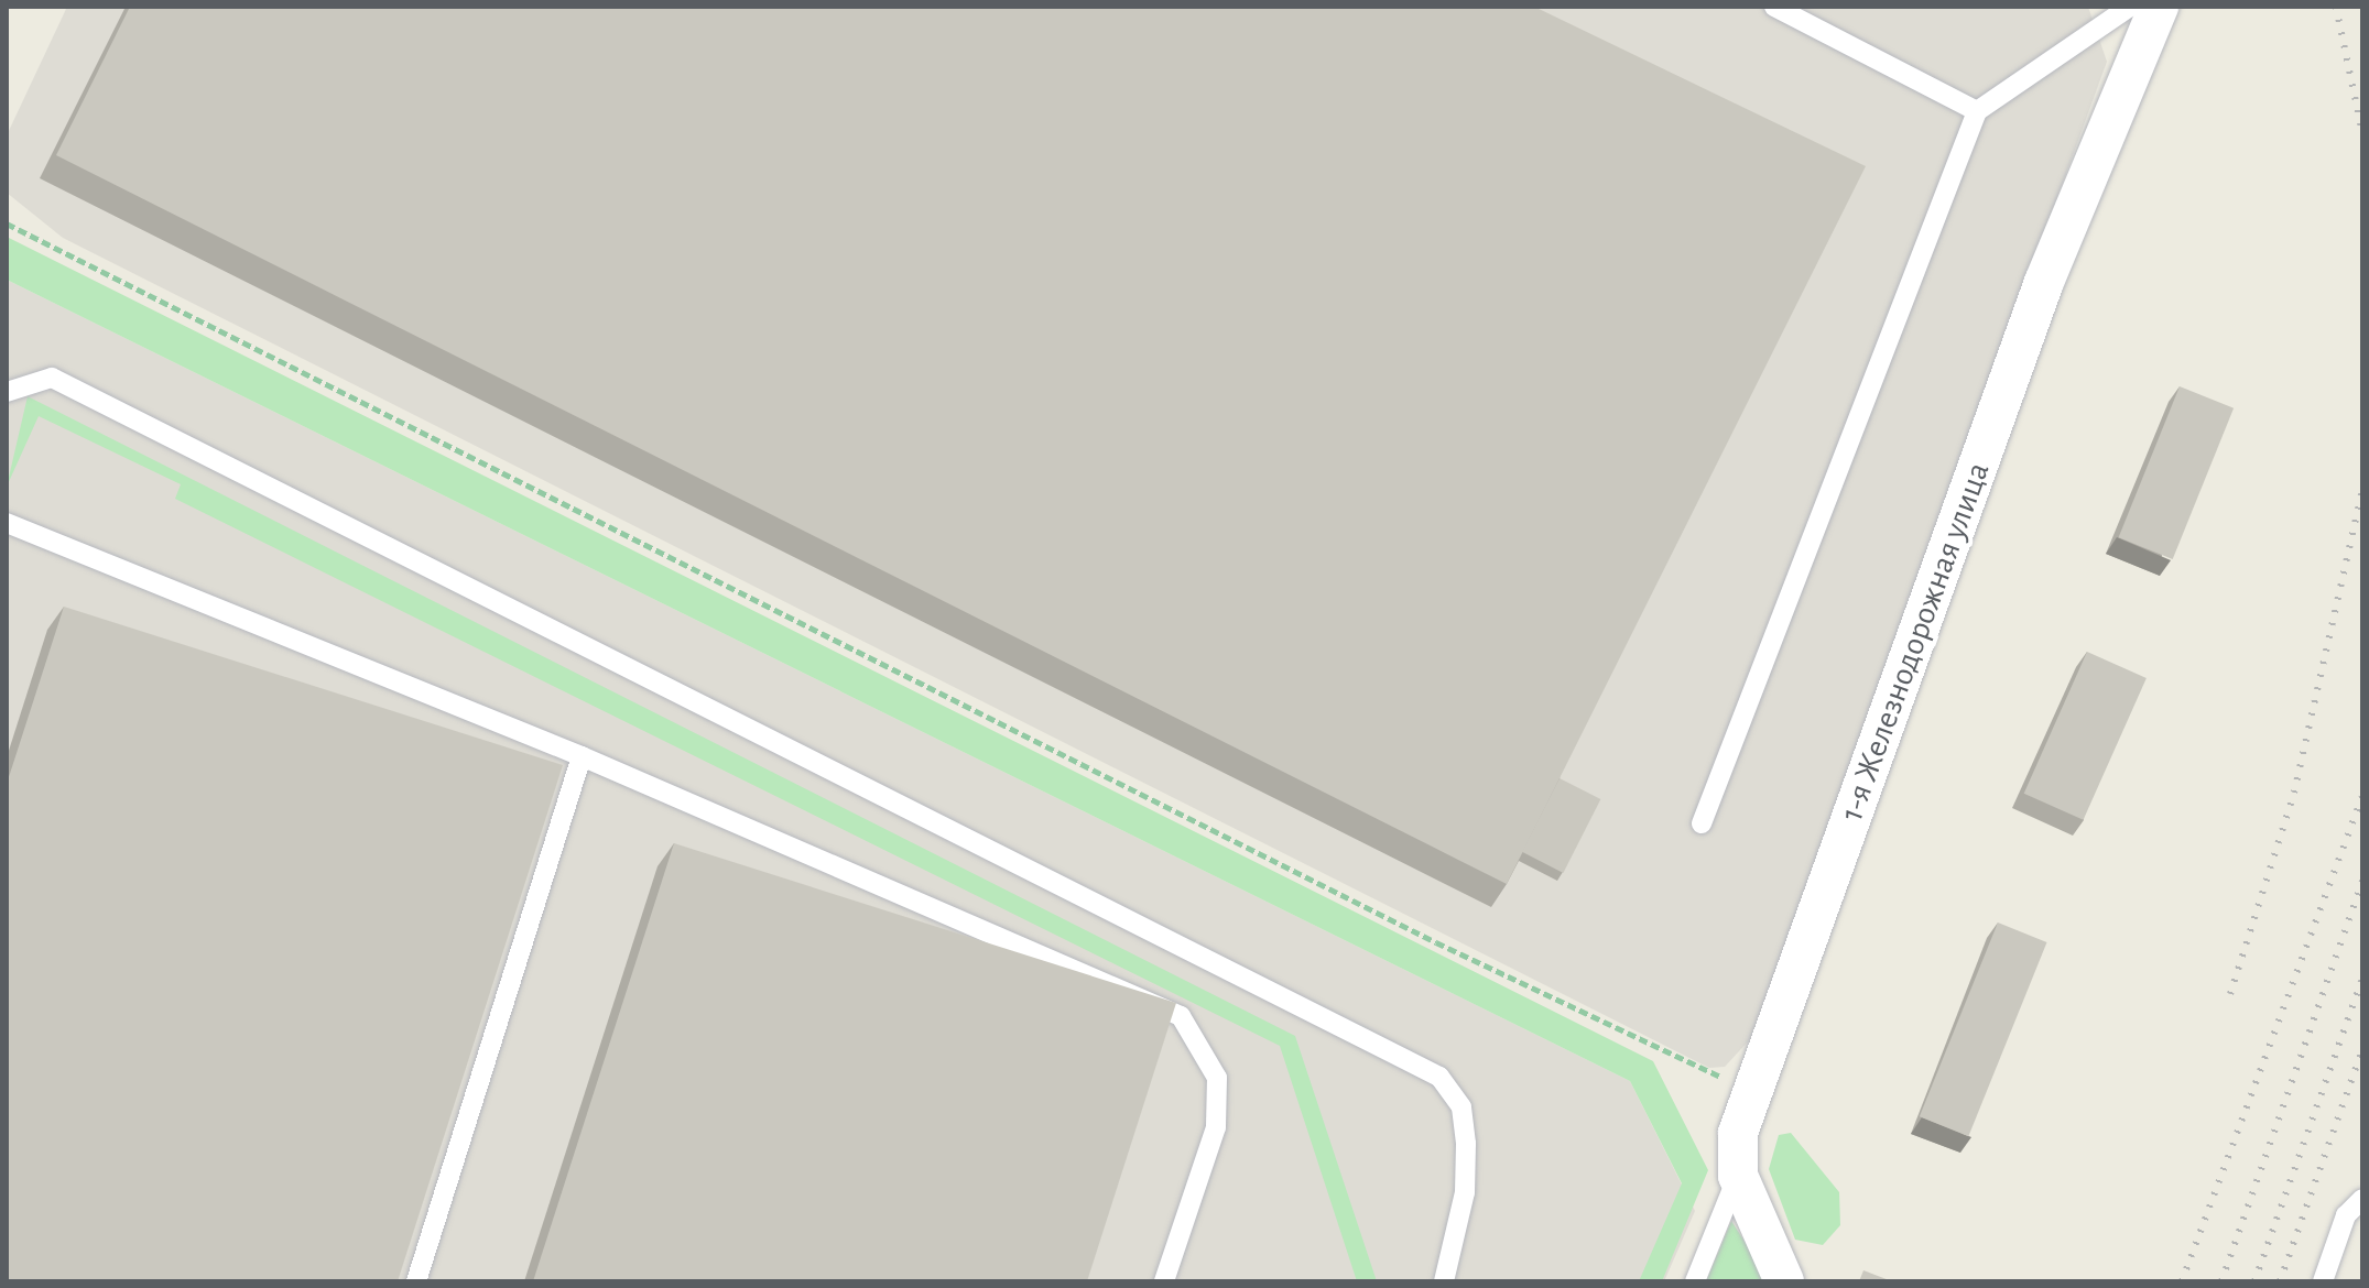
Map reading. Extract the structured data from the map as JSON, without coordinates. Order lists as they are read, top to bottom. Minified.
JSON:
{"streets":{"street":["1-я Железнодорожная улица"]}}
